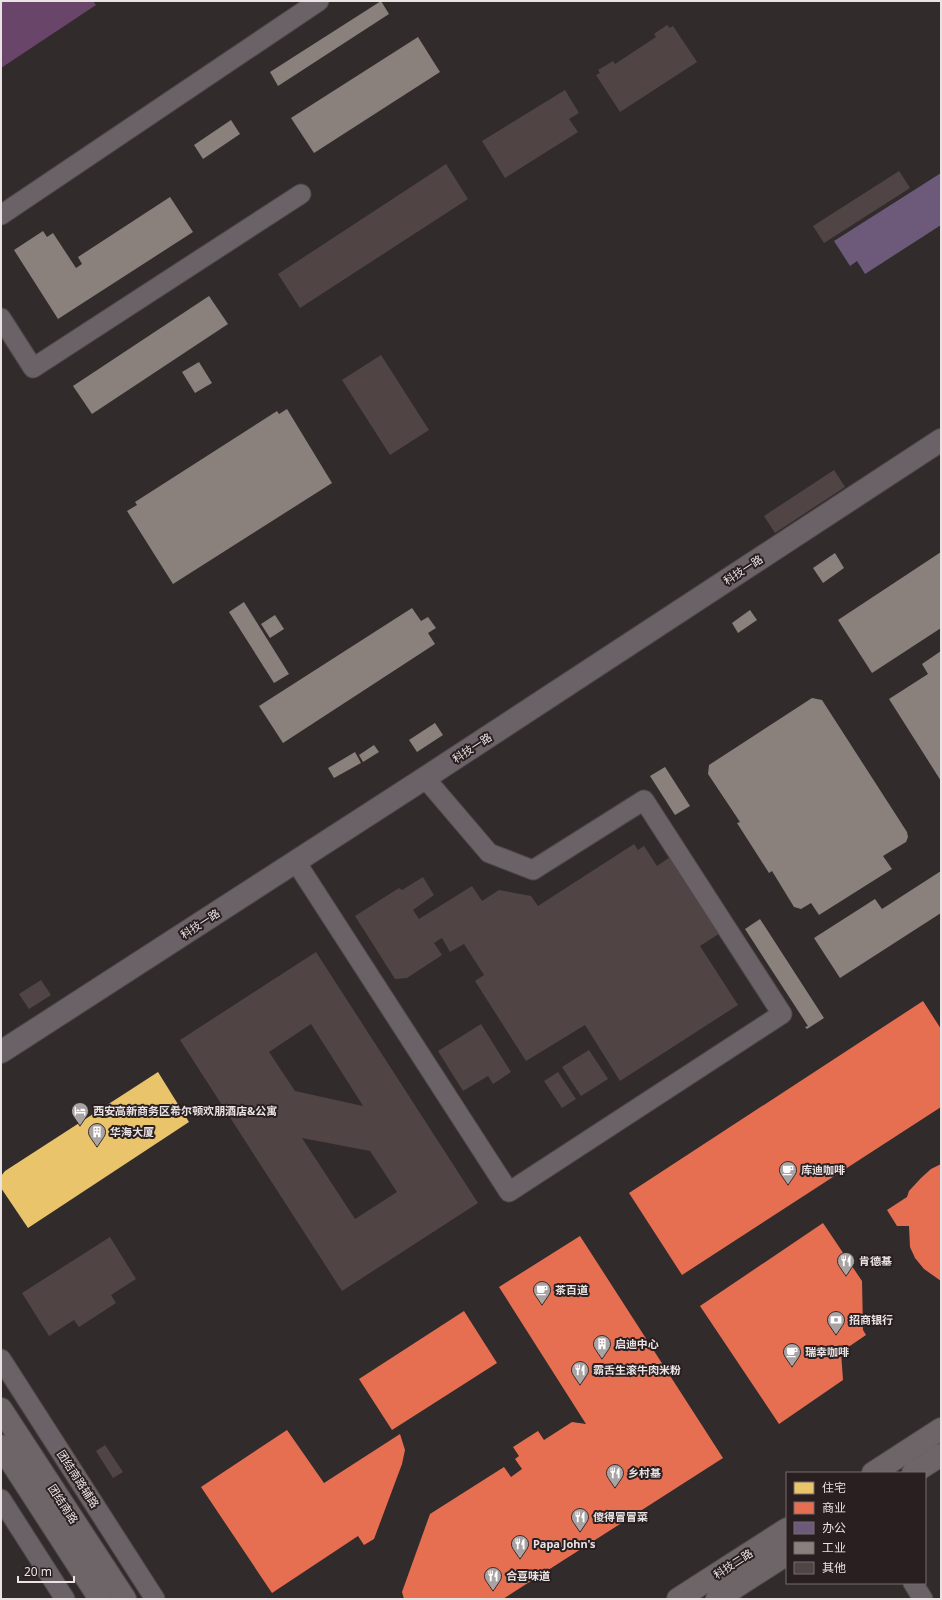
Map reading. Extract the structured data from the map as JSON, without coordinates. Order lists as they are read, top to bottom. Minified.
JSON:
{"streets":{"main road":["团结南路","科技二路"],"street":["科技一路","团结南路辅路"]},"places":{"hotel":["西安高新商务区希尔顿欢朋酒店&公寓"],"building":["华海大厦","启迪中心"],"cafe":["库迪咖啡","茶百道","瑞幸咖啡"],"restaurant":["肯德基","霸舌生滚牛肉米粉","乡村基","傻得冒冒菜","Papa John's","合喜味道"],"bank":["招商银行"]},"legend":["住宅","商业","办公","工业","其他"],"scale_bar":"20 m"}
